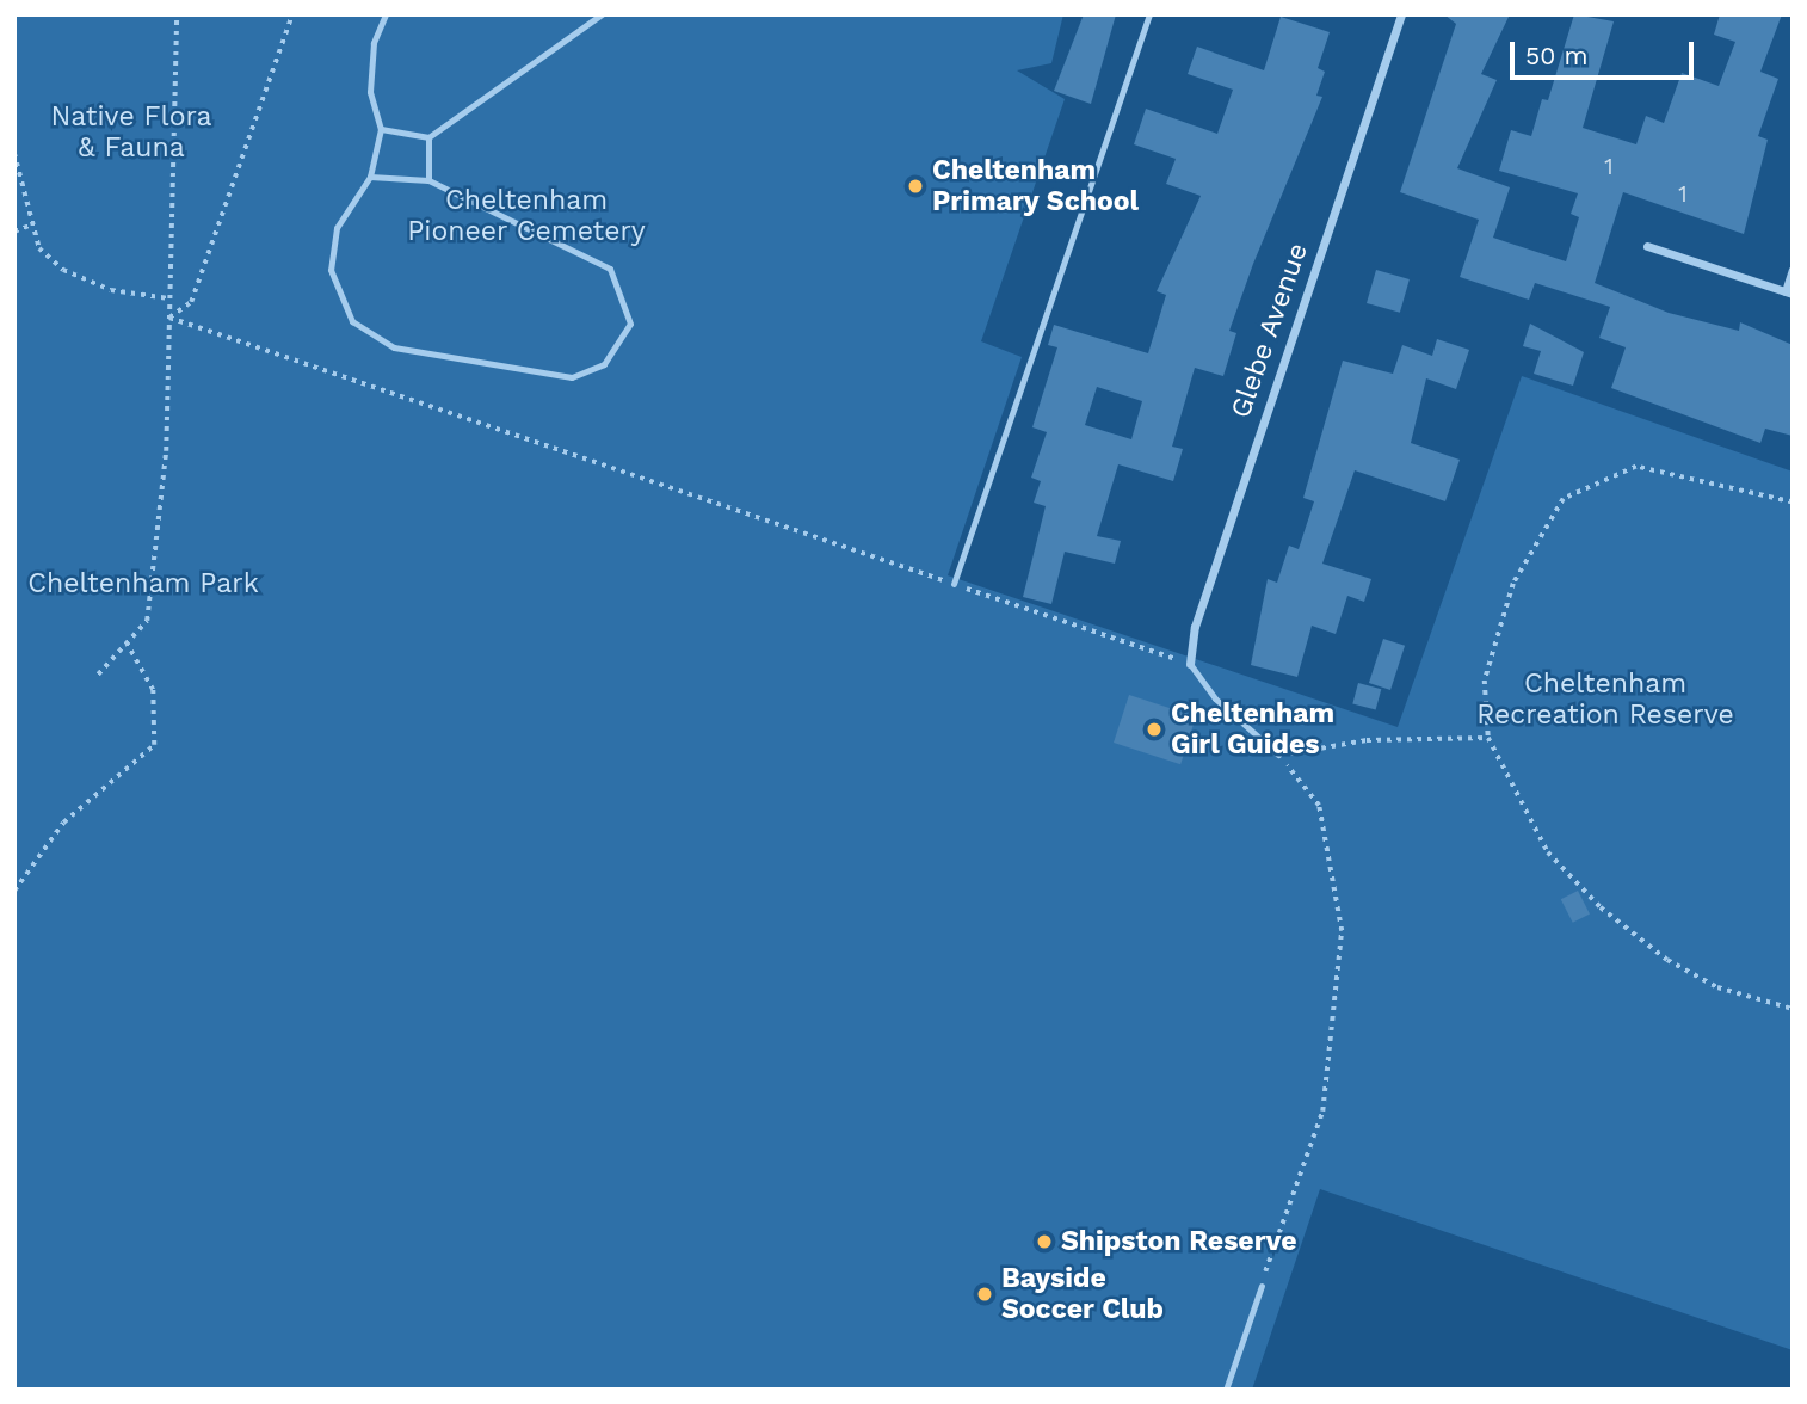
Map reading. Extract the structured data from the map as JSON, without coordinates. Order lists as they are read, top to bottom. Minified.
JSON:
{"streets":{"street":["Glebe Avenue"]},"parks":["Native Flora & Fauna","Cheltenham Pioneer Cemetery","Cheltenham Park","Cheltenham Recreation Reserve"],"places":["Cheltenham Primary School","Cheltenham Girl Guides","Shipston Reserve","Bayside Soccer Club"],"house_numbers":["1","1"],"scale_bar":"50 m"}
